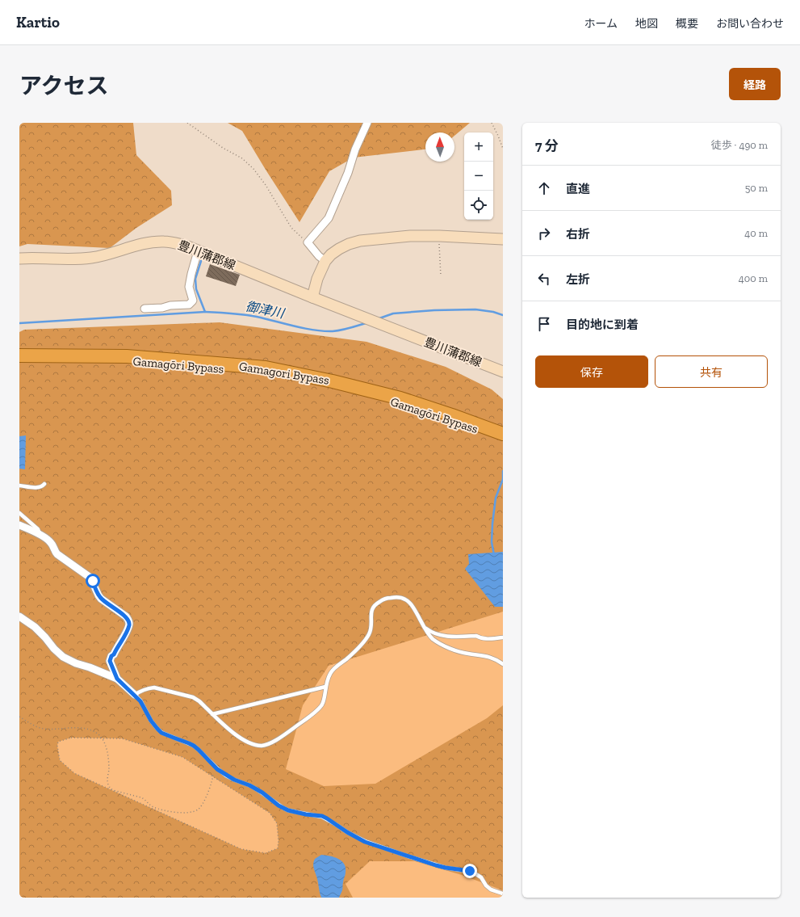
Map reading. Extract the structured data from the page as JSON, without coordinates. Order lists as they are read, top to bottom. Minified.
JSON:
{"streets":{"highway":["Gamagōri Bypass","Gamagori Bypass"],"main road":["豊川蒲郡線"]},"crossings":[["Gamagōri Bypass","Gamagori Bypass"]],"water":["御津川"],"north":"top","page":{"header":"Kartio","nav":["ホーム","地図","概要","お問い合わせ"],"title":"アクセス","buttons":["経路",["保存","共有"]],"heading":["7 分","徒歩 · 490 m"],"map_buttons":["+","−"],"list":[["直進","50 m"],["右折","40 m"],["左折","400 m"],"目的地に到着"]}}
